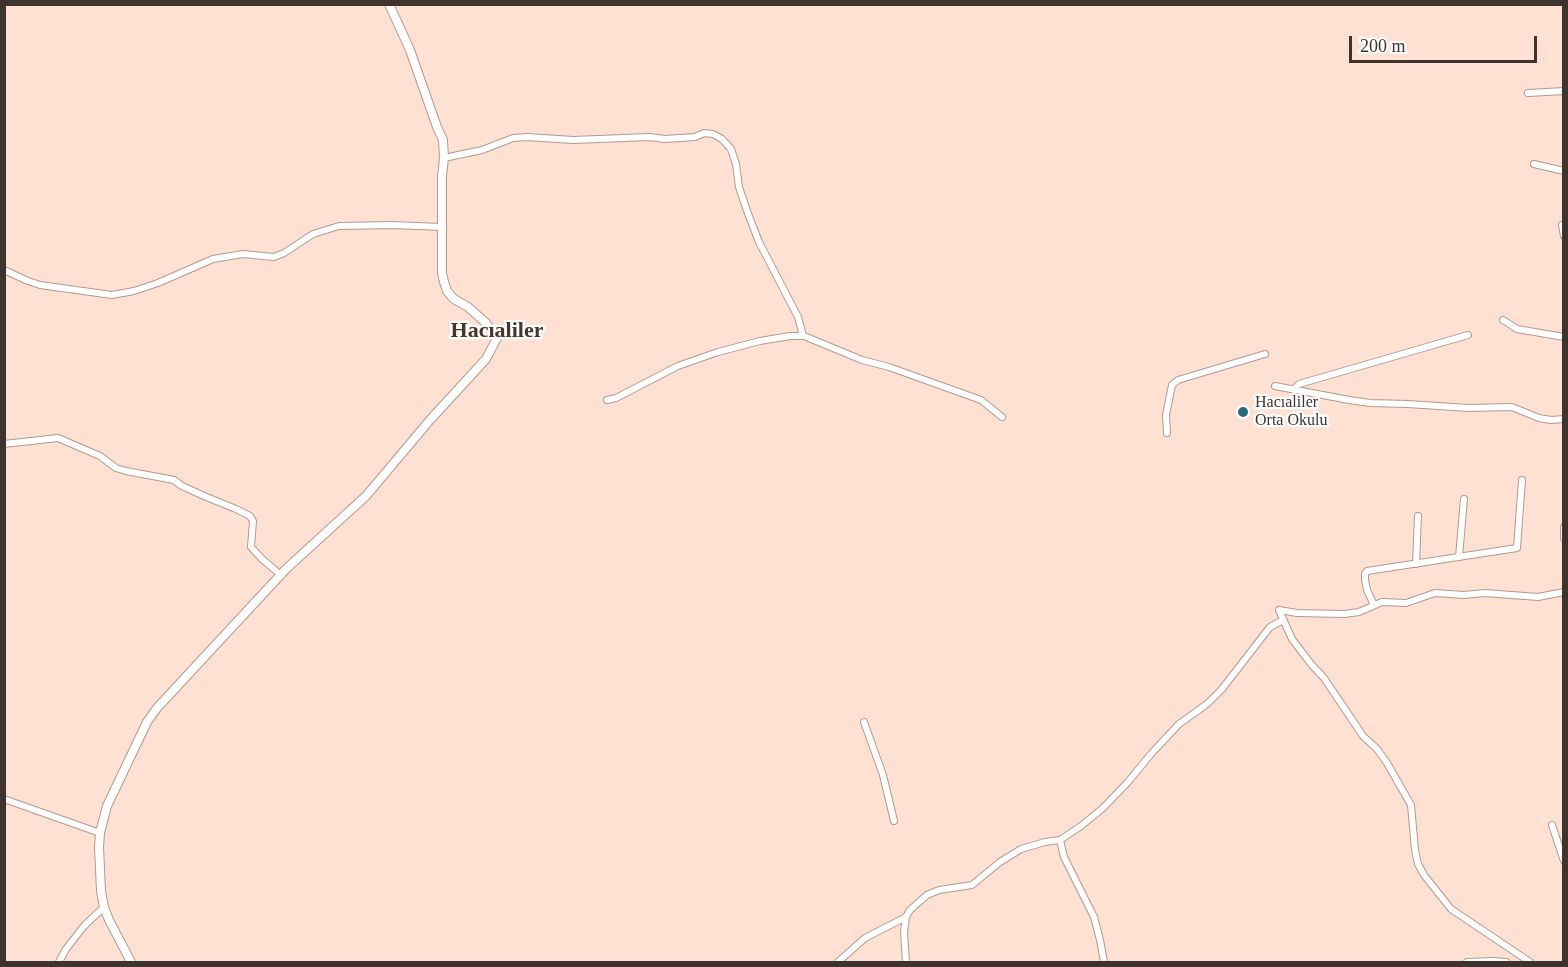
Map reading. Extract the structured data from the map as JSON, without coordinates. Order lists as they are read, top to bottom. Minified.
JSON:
{"districts":["Hacıaliler"],"places":["Hacıaliler Orta Okulu"],"scale_bar":"200 m"}
